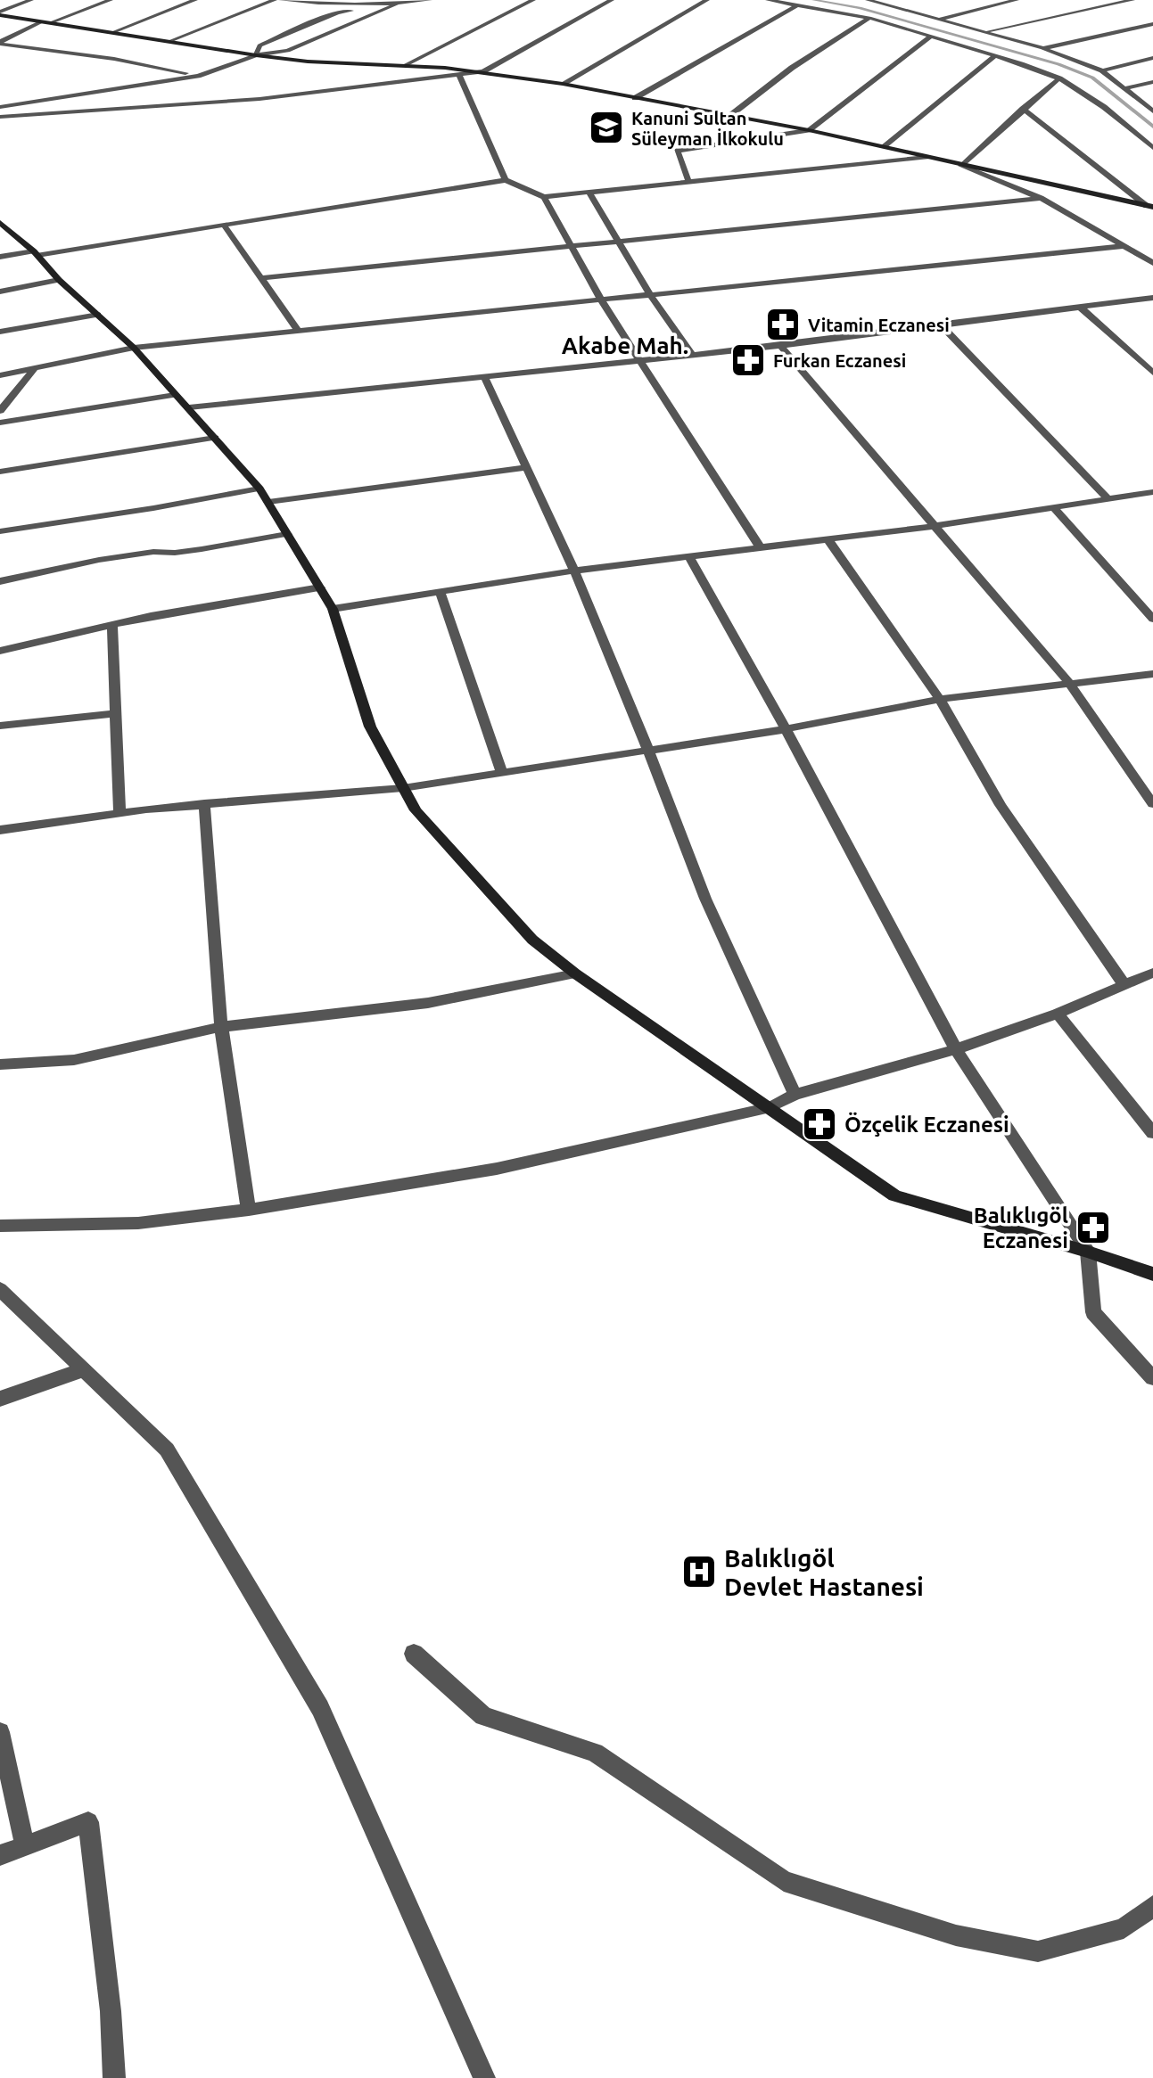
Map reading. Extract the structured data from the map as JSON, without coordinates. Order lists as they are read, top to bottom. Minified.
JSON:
{"districts":["Akabe Mah."],"places":{"school or university":["Kanuni Sultan Süleyman İlkokulu"],"pharmacy":["Vitamin Eczanesi","Furkan Eczanesi","Özçelik Eczanesi","Balıklıgöl Eczanesi"],"hospital":["Balıklıgöl Devlet Hastanesi"]}}
